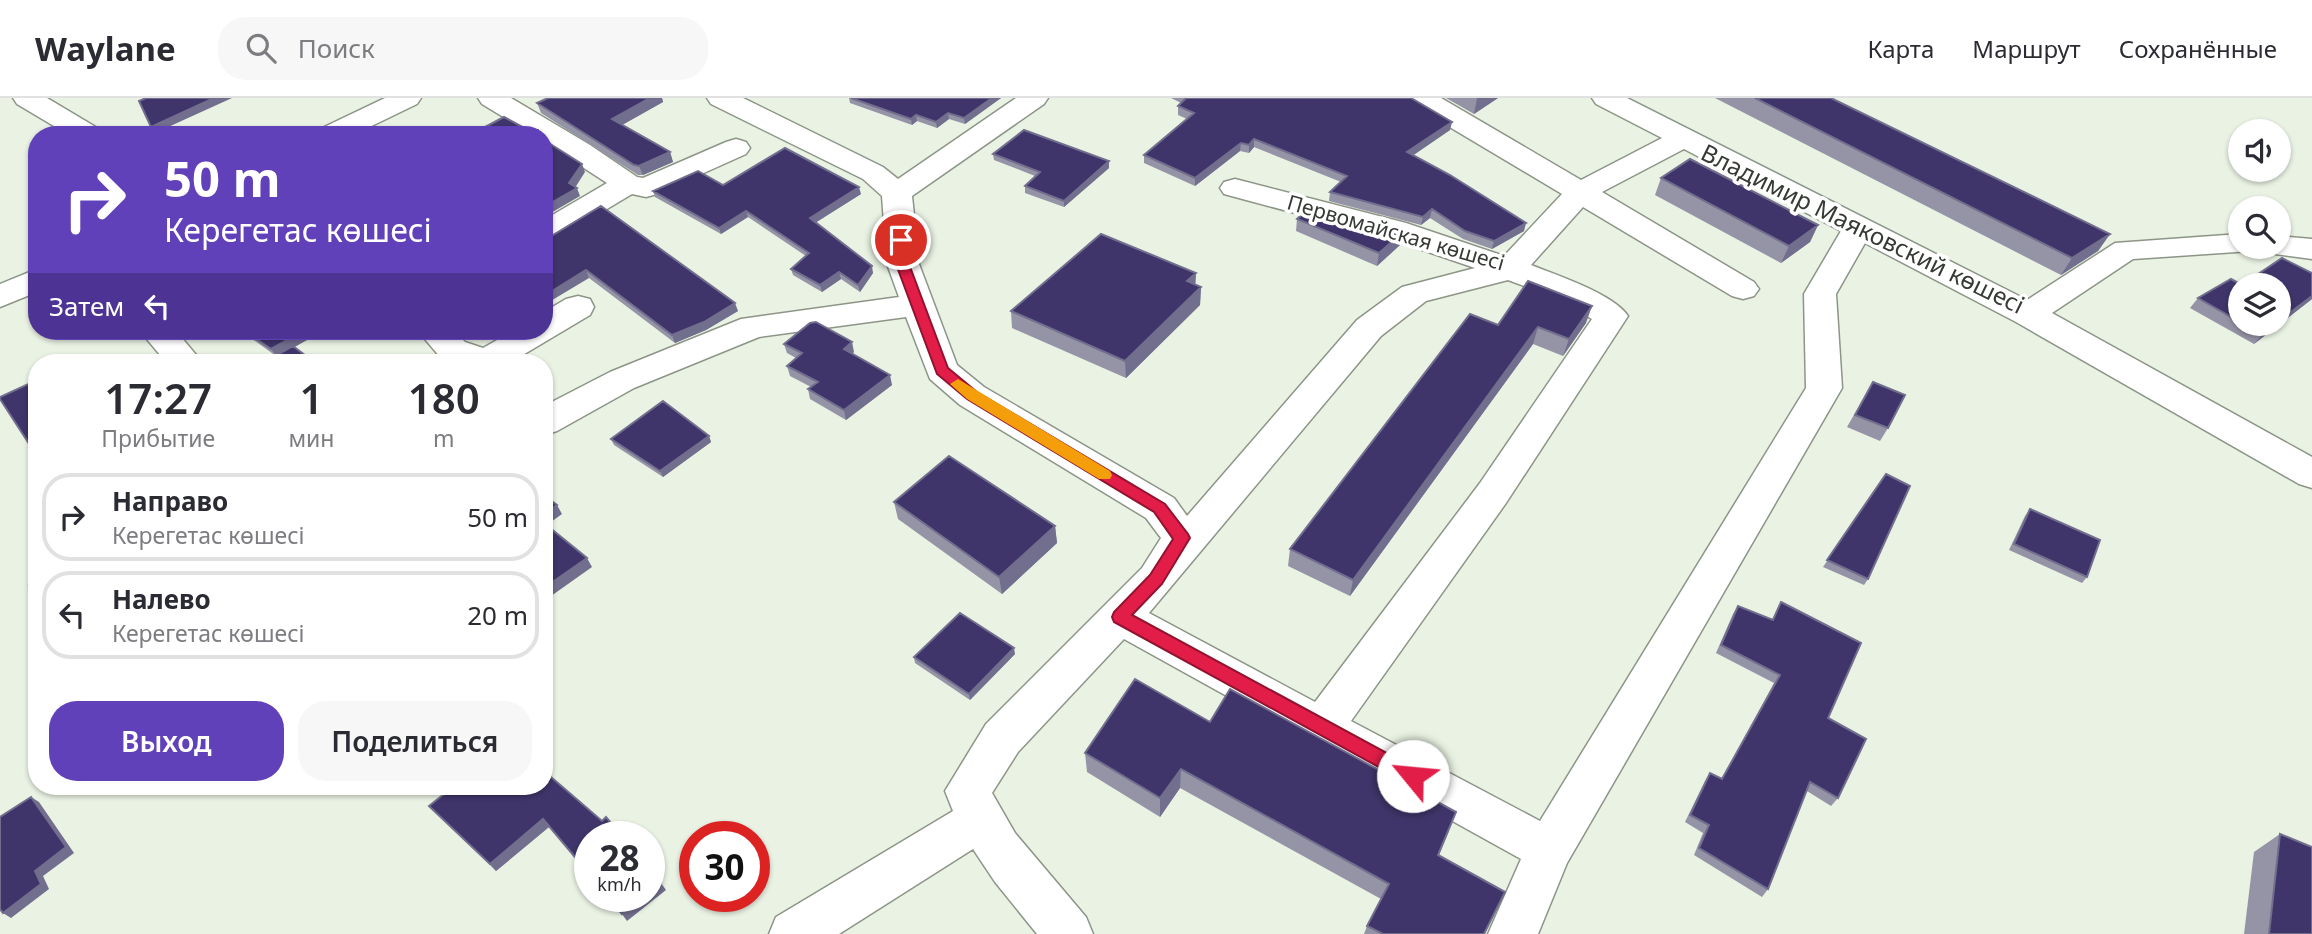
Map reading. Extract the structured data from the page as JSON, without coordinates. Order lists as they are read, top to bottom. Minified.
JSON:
{"streets":{"street":["Владимир Маяковский көшесі","Первомайская көшесі"]},"crossings":[["Владимир Маяковский көшесі","Первомайская көшесі"]],"page":{"header":"Waylane","search":"Поиск","nav":["Карта","Маршрут","Сохранённые"],"turn":["50 m","Керегетас көшесі"],"then":"Затем","eta":["17:27","Прибытие","1","мин","180","m"],"list":[{"name":"Направо","note":"Керегетас көшесі","value":"50 m"},{"name":"Налево","note":"Керегетас көшесі","value":"20 m"}],"buttons":["Выход","Поделиться"],"speed":"28 km/h","limit":"30"}}
